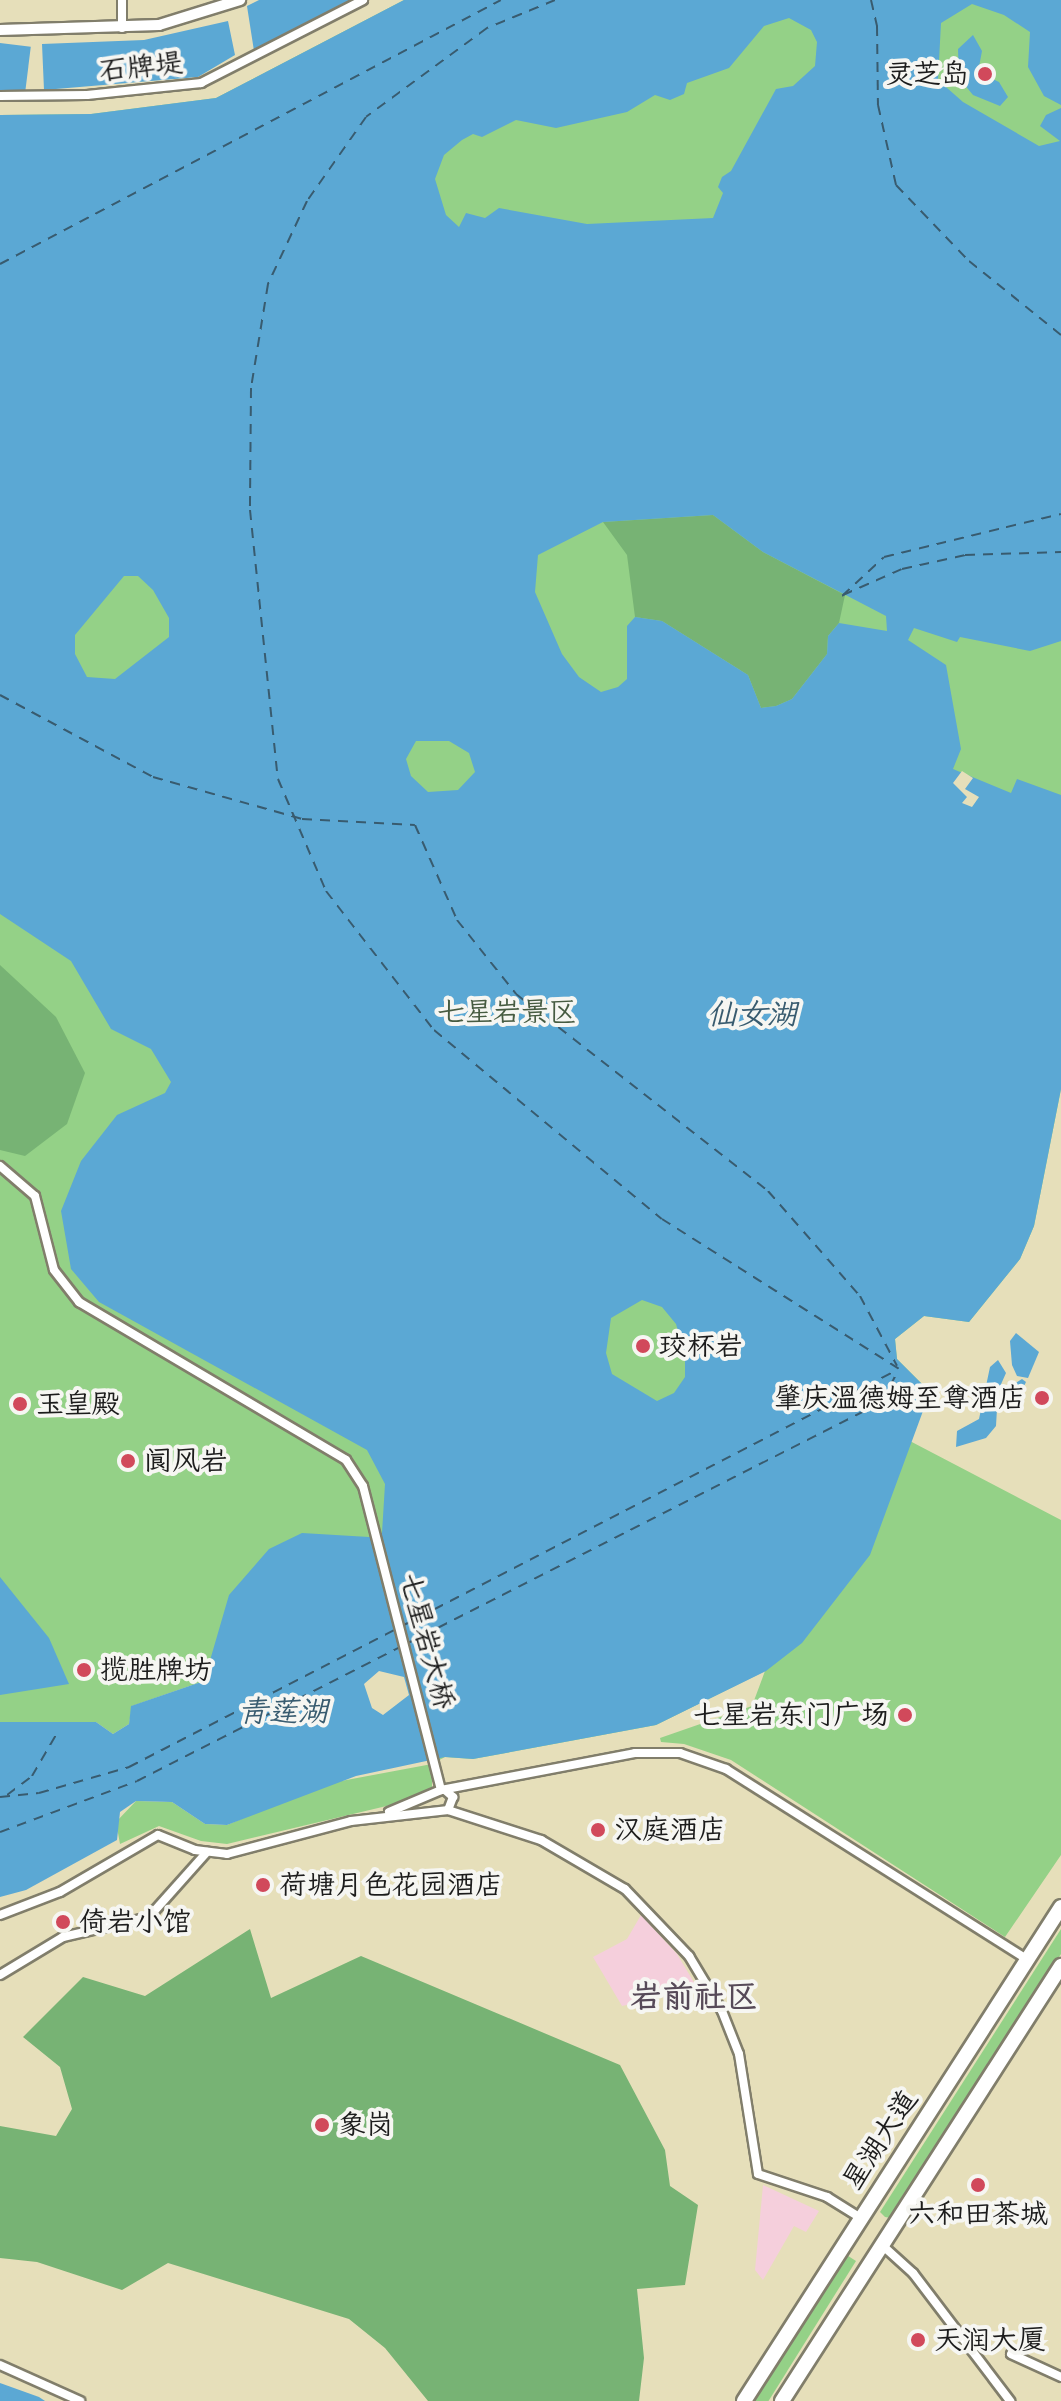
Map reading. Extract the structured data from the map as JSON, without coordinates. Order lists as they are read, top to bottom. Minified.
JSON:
{"streets":{"main road":["星湖大道"],"street":["石牌堤","七星岩大桥"]},"districts":["岩前社区"],"water":["仙女湖","青莲湖"],"parks":["七星岩景区"],"places":["灵芝岛","珓杯岩","肇庆温德姆至尊酒店","玉皇殿","阆风岩","揽胜牌坊","七星岩东门广场","汉庭酒店","荷塘月色花园酒店","倚岩小馆","象岗","六和田茶城","天润大厦"]}
